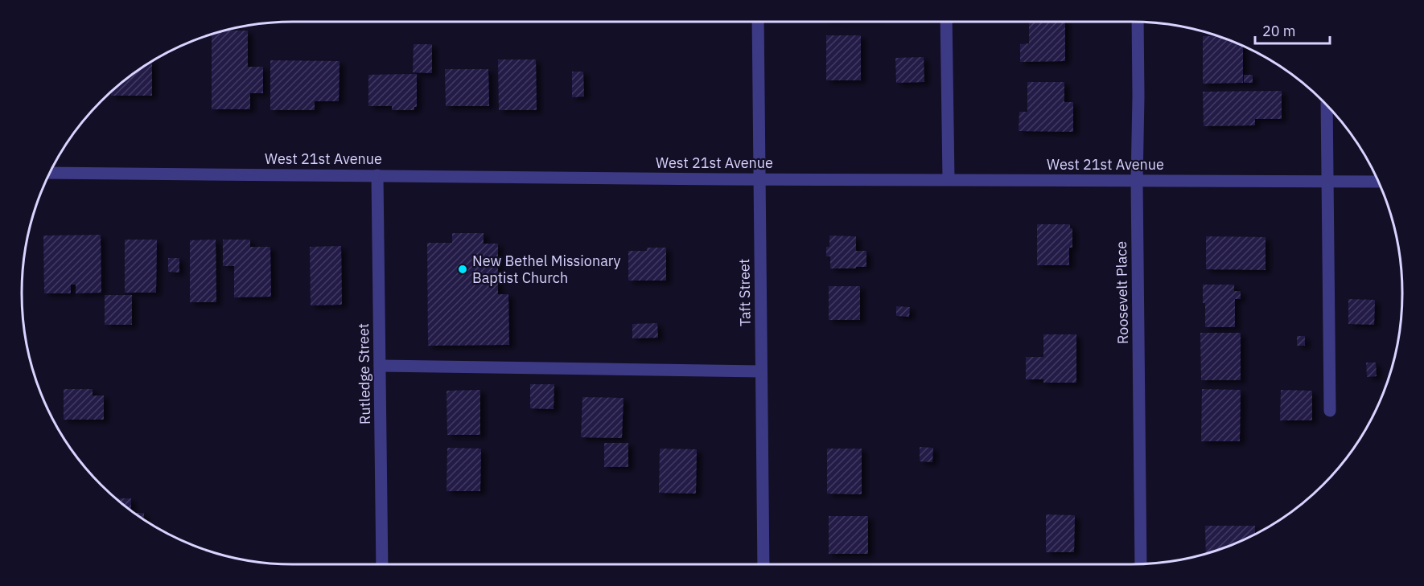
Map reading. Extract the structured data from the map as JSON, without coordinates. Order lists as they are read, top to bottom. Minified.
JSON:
{"streets":{"street":["West 21st Avenue","Taft Street","Roosevelt Place","Rutledge Street"]},"crossings":[["West 21st Avenue","Taft Street"],["West 21st Avenue","Roosevelt Place"],["West 21st Avenue","Rutledge Street"]],"places":["New Bethel Missionary Baptist Church"],"scale_bar":"20 m"}
